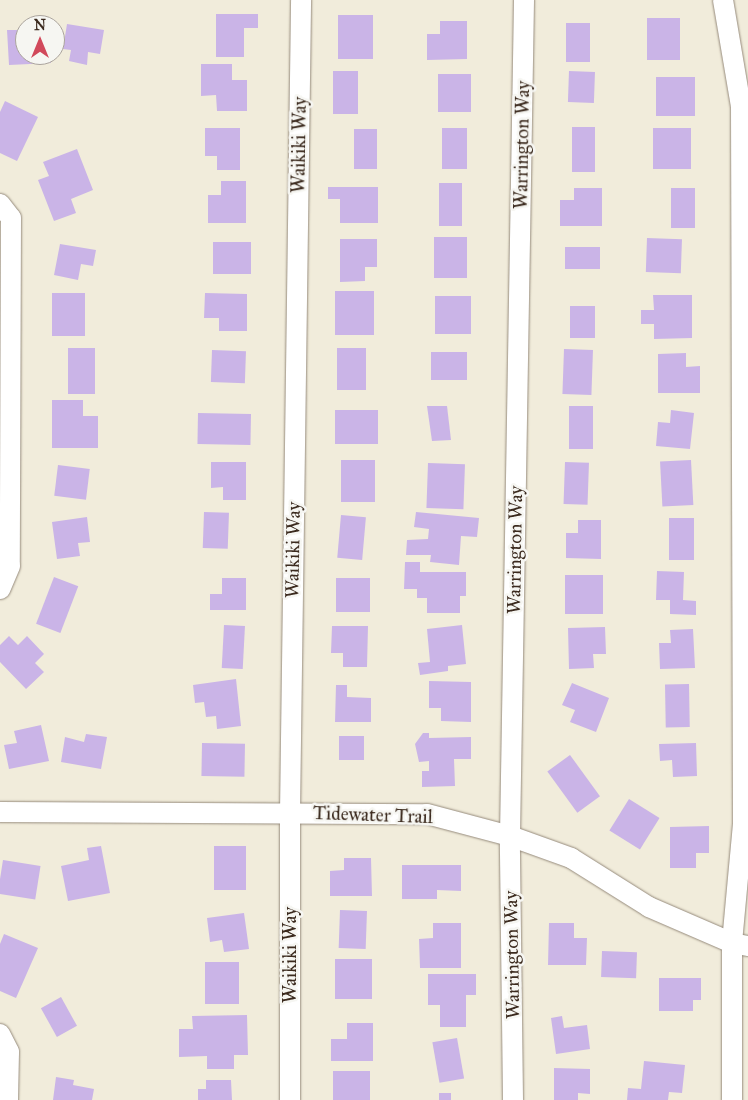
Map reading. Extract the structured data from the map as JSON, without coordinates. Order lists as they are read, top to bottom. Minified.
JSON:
{"streets":{"street":["Waikiki Way","Warrington Way","Tidewater Trail"]},"crossings":[["Waikiki Way","Tidewater Trail"],["Warrington Way","Tidewater Trail"]],"north":"top"}
